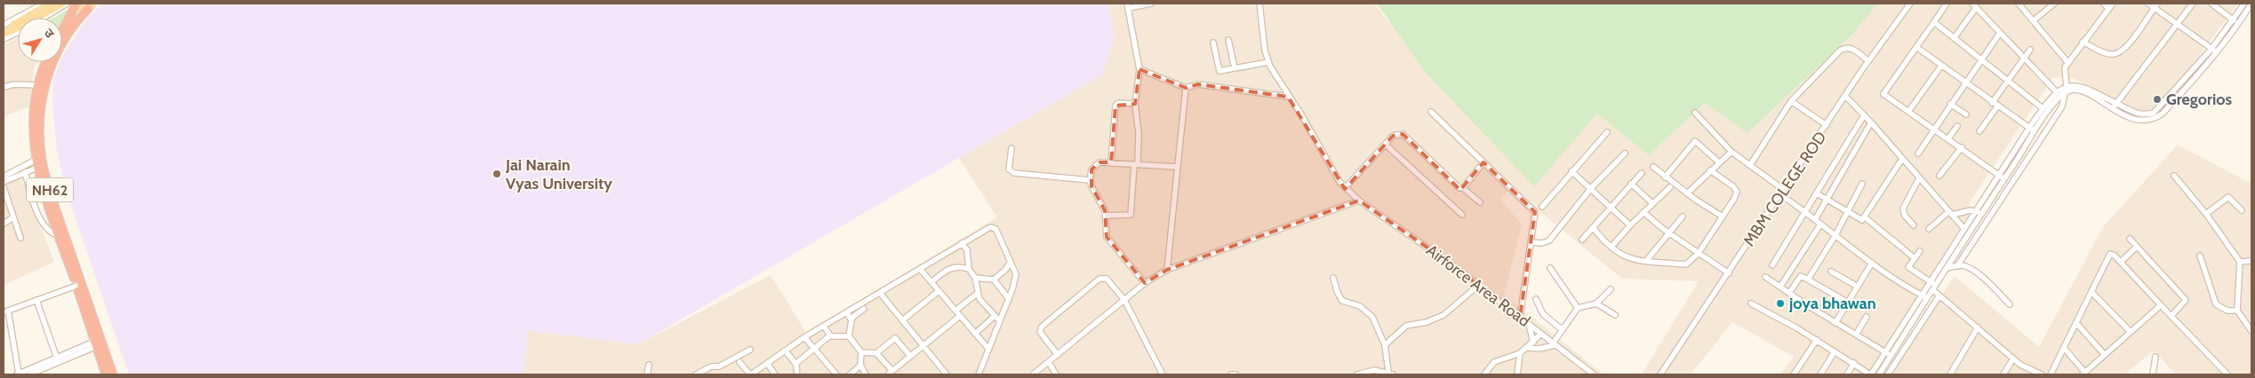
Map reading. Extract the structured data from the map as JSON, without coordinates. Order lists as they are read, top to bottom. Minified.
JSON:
{"streets":{"highway":["NH62"],"street":["MBM COLEGE ROD","Airforce Area Road"]},"places":["Gregorios","Jai Narain Vyas University","joya bhawan"],"north":"top right"}
